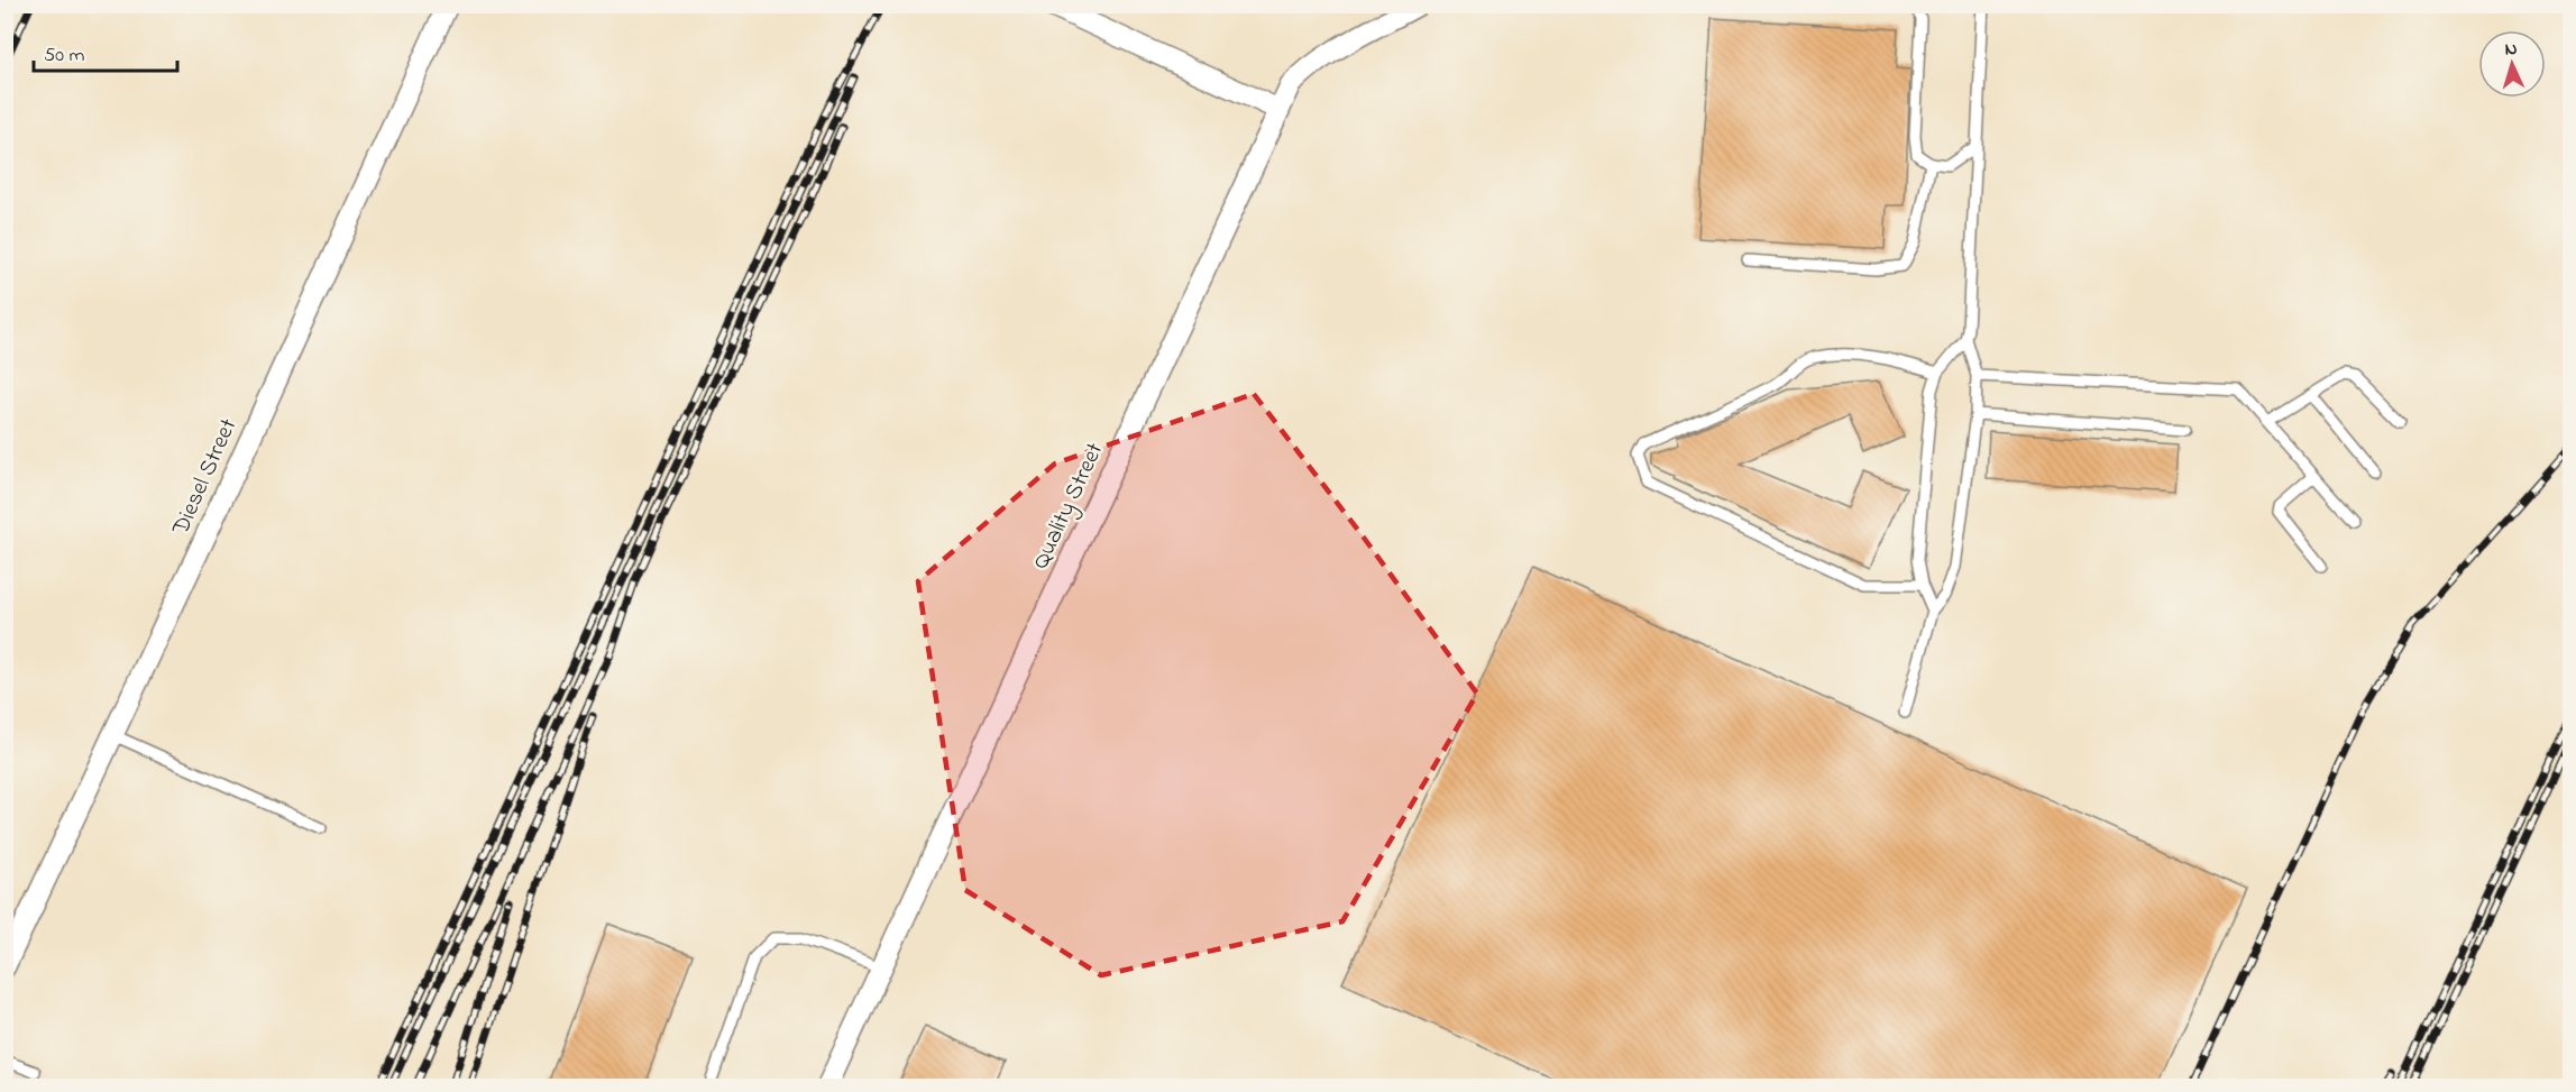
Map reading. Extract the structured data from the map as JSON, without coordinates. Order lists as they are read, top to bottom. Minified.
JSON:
{"streets":{"street":["Diesel Street","Quality Street"]},"scale_bar":"50 m","north":"top"}
